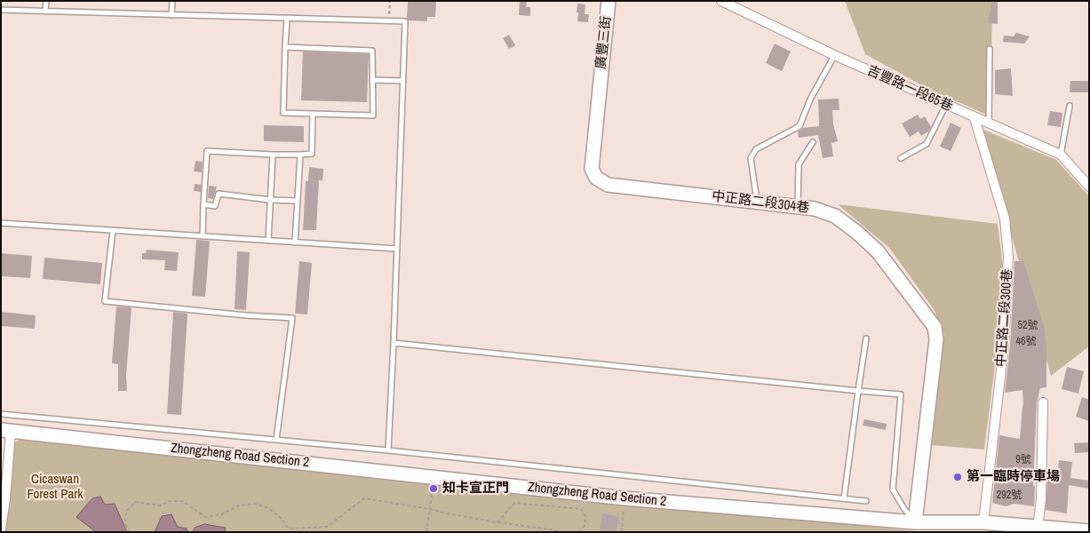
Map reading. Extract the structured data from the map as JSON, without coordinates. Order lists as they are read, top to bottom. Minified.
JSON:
{"streets":{"street":["廣豐三街","吉豐路一段65巷","中正路二段304巷","中正路二段300巷","Zhongzheng Road Section 2"]},"crossings":[["廣豐三街","中正路二段304巷"],["吉豐路一段65巷","中正路二段300巷"],["中正路二段304巷","Zhongzheng Road Section 2"],["中正路二段300巷","Zhongzheng Road Section 2"]],"parks":["Cicaswan Forest Park"],"places":["第一臨時停車場","知卡宣正門"],"house_numbers":["52號","46號","9號","292號"]}
